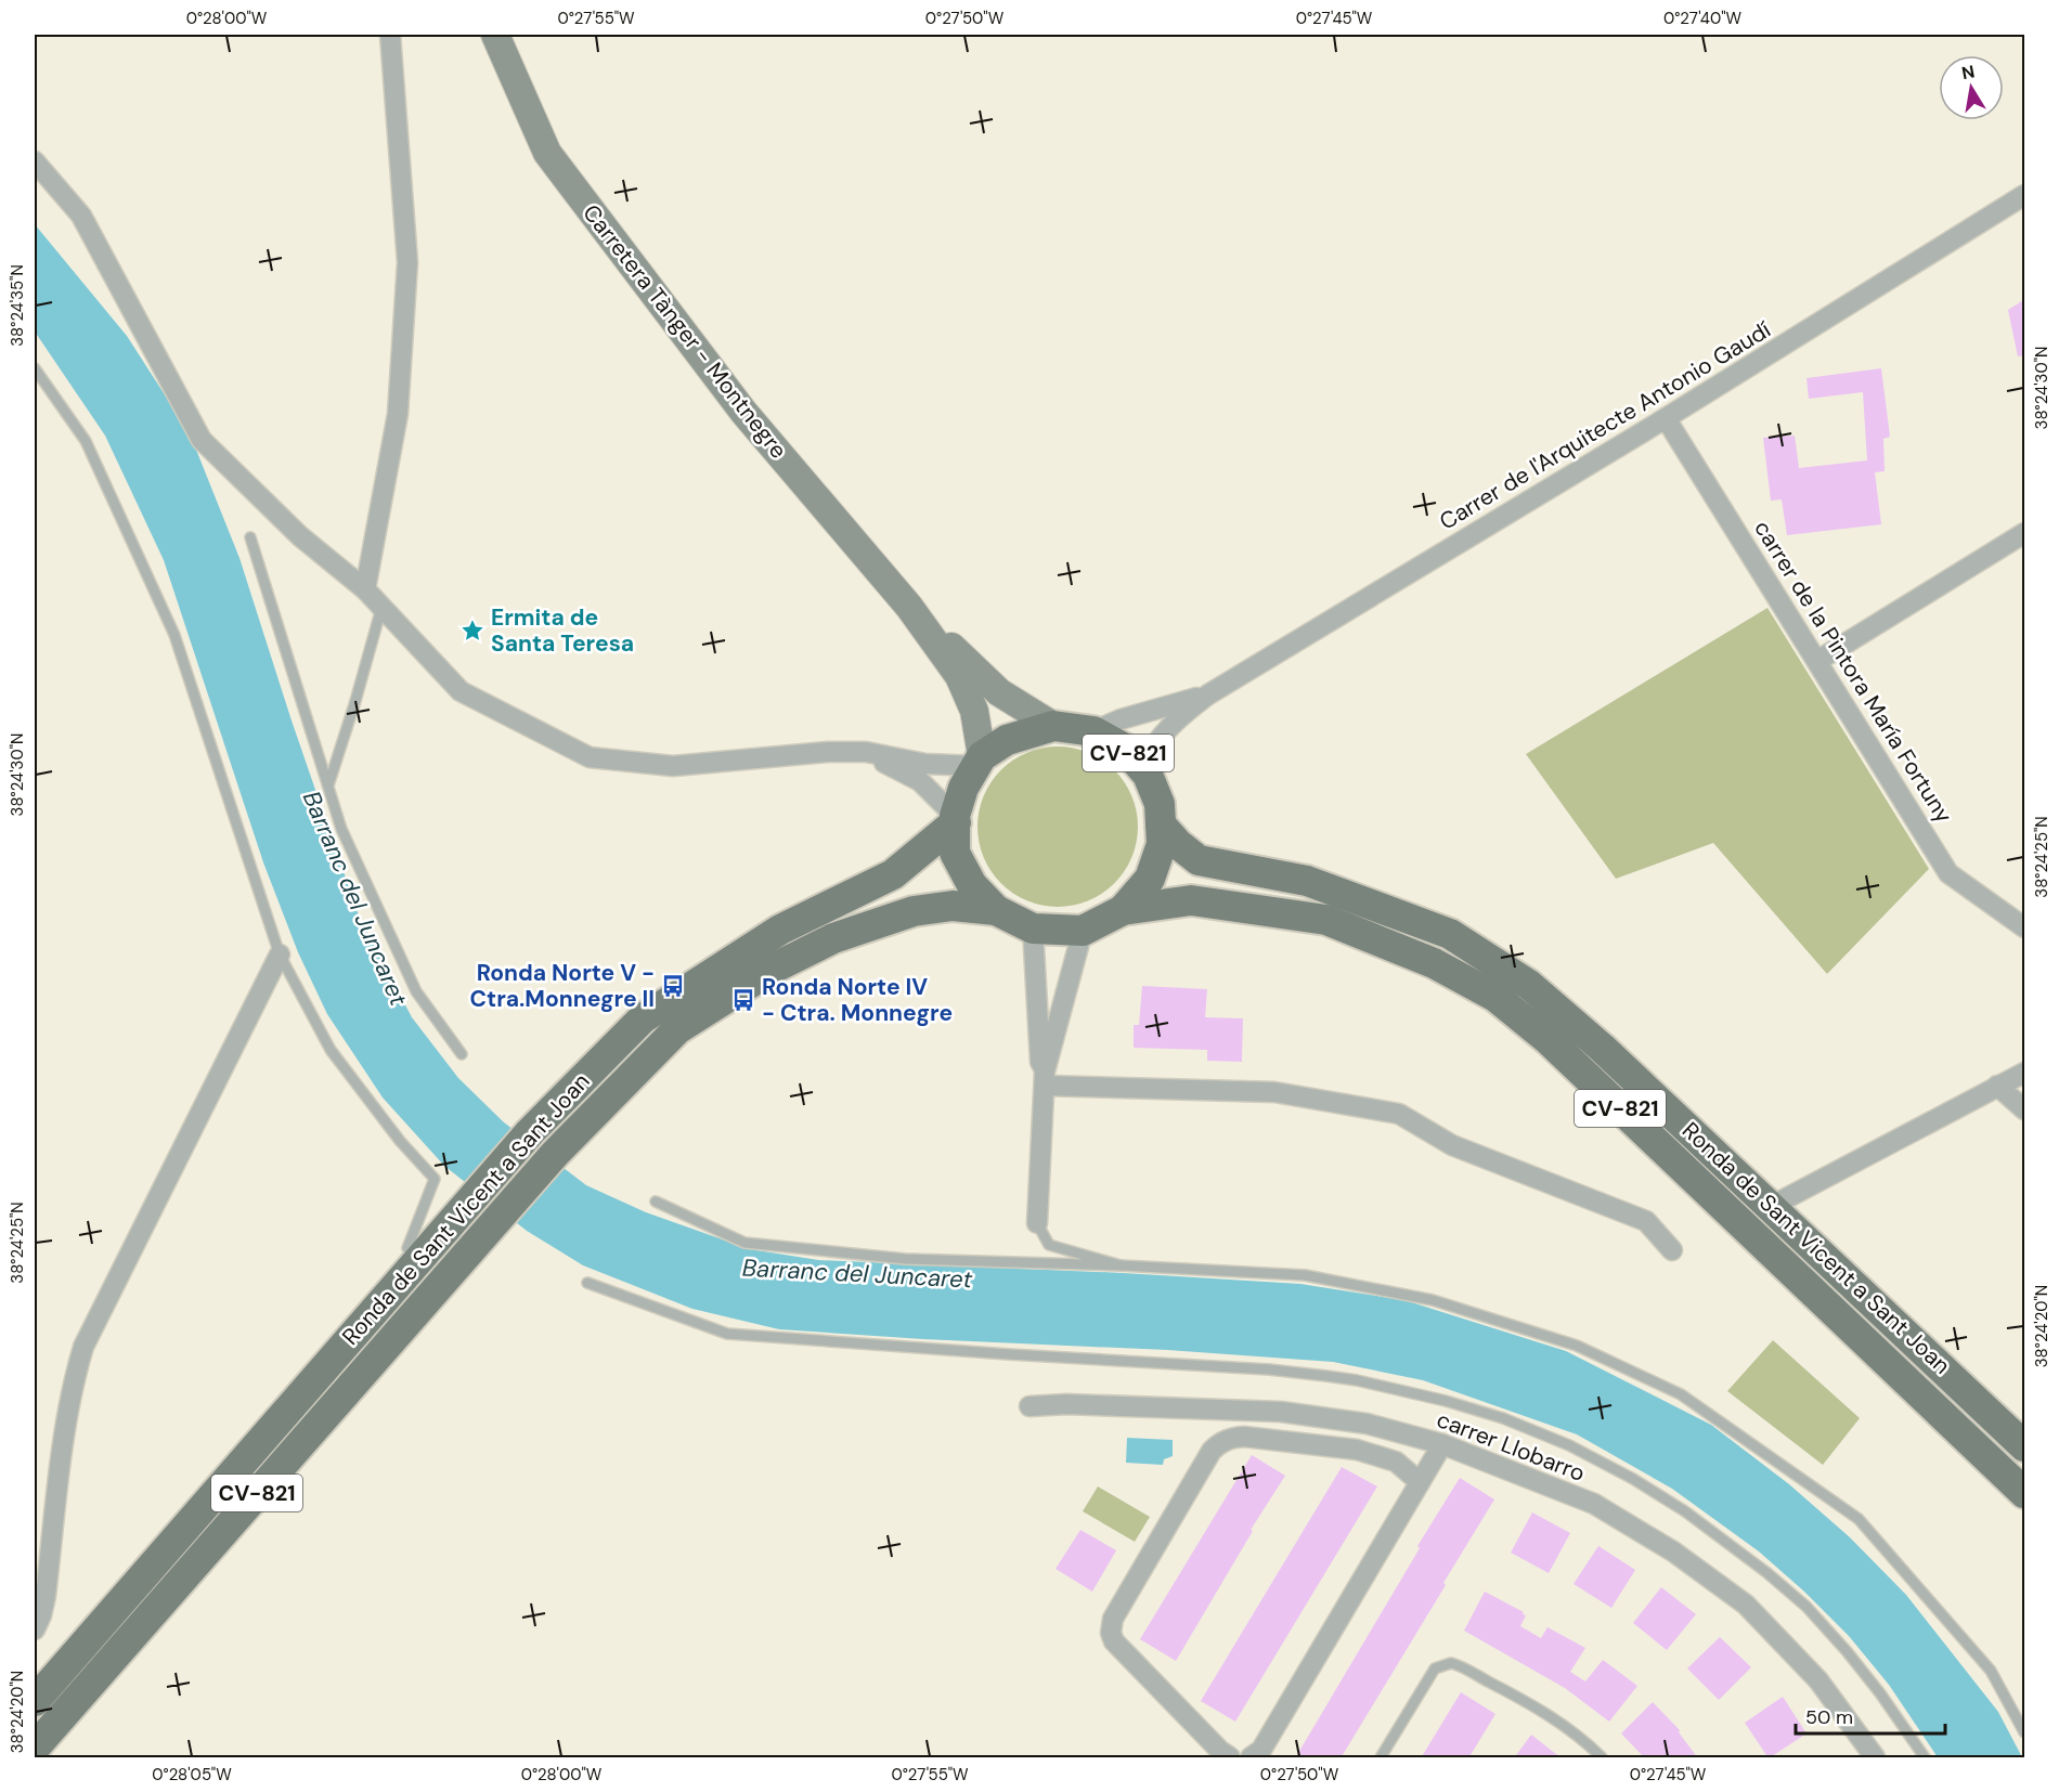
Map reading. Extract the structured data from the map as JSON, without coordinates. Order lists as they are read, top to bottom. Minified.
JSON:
{"streets":{"main road":["CV-821","Ronda de Sant Vicent a Sant Joan"],"street":["Carretera Tànger - Montnegre","Carrer de l'Arquitecte Antonio Gaudí","carrer de la Pintora María Fortuny","carrer Llobarro"]},"crossings":[["Carretera Tànger - Montnegre","Carrer de l'Arquitecte Antonio Gaudí"],["Carretera Tànger - Montnegre","CV-821"],["Carretera Tànger - Montnegre","Ronda de Sant Vicent a Sant Joan"],["Carrer de l'Arquitecte Antonio Gaudí","carrer de la Pintora María Fortuny"],["Carrer de l'Arquitecte Antonio Gaudí","CV-821"],["Carrer de l'Arquitecte Antonio Gaudí","Ronda de Sant Vicent a Sant Joan"],["CV-821","Ronda de Sant Vicent a Sant Joan"]],"water":["Barranc del Juncaret"],"places":{"place":["Ermita de Santa Teresa"],"bus stop":["Ronda Norte V - Ctra.Monnegre II","Ronda Norte IV - Ctra. Monnegre"]},"scale_bar":"50 m","north":"top","coordinates":["0°28'00\"W","0°27'55\"W","0°27'50\"W","0°27'45\"W","0°27'40\"W","38°24'35\"N","38°24'30\"N","38°24'25\"N","38°24'20\"N","0°28'05\"W"]}
